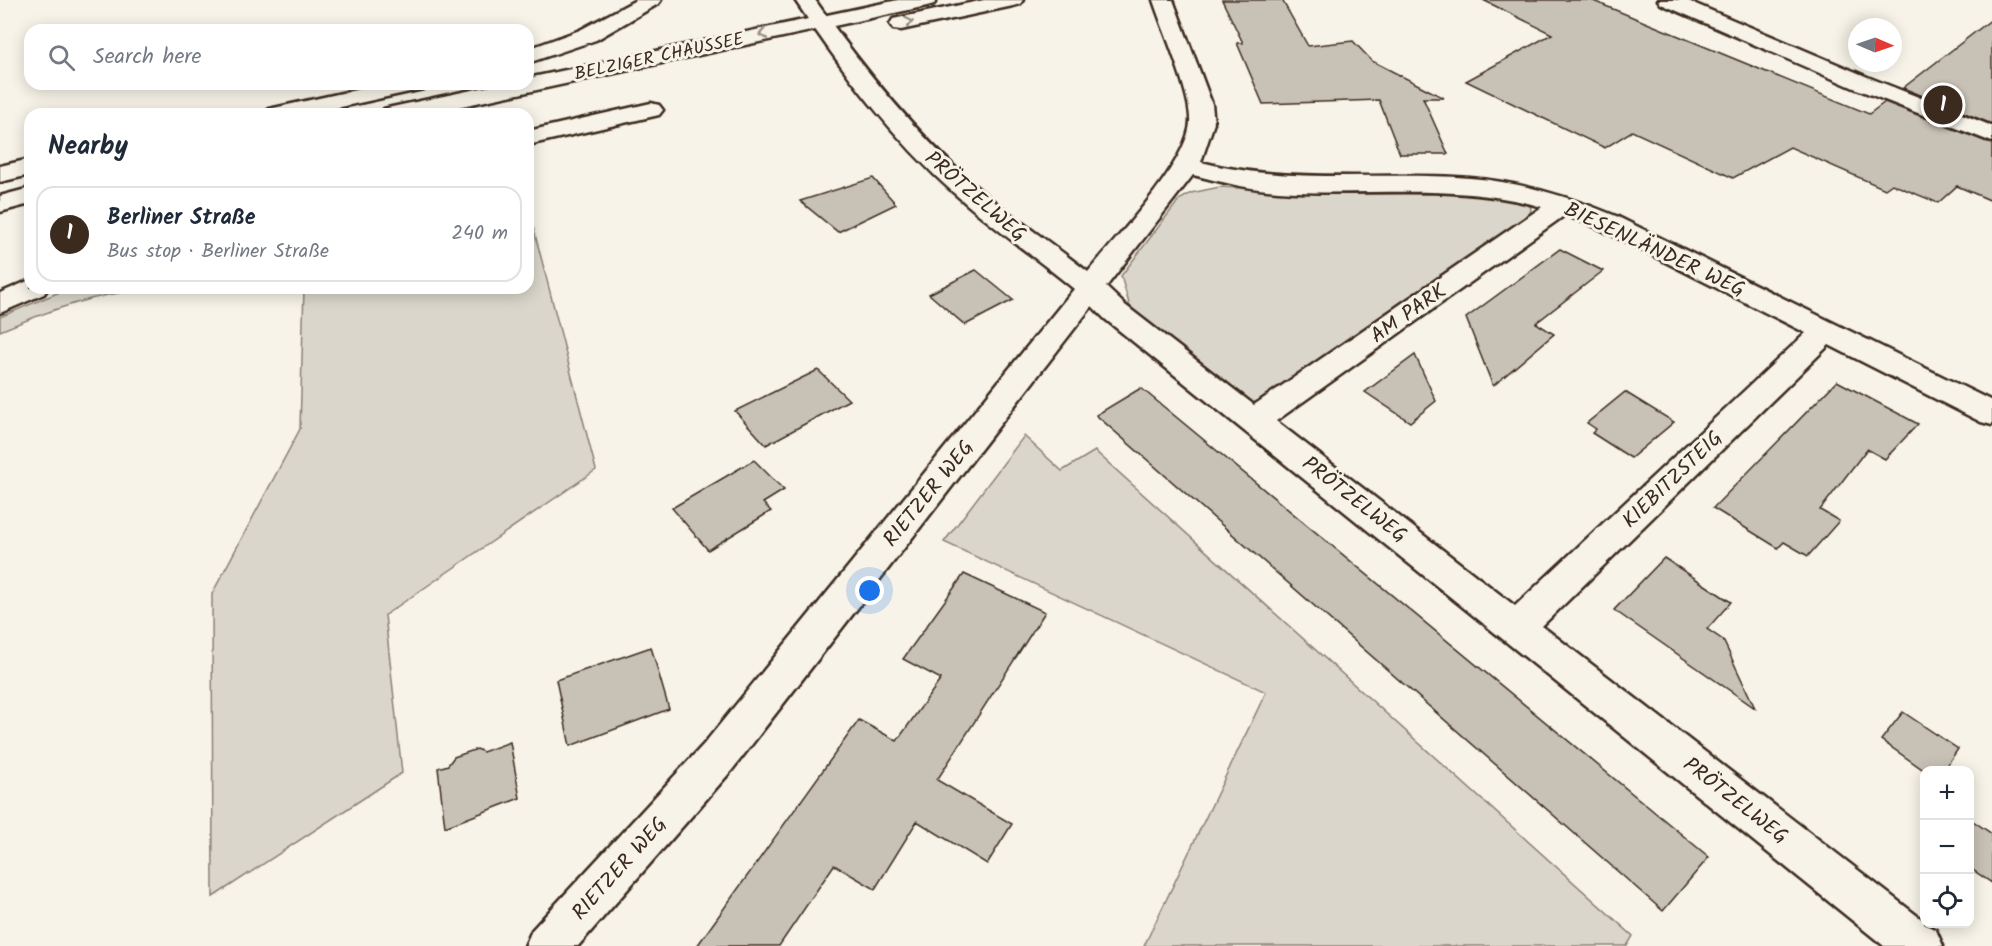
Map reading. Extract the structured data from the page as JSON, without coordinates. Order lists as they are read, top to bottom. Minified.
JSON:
{"streets":{"street":["BELZIGER CHAUSSEE","PRÖTZELWEG","BIESENLÄNDER WEG","AM PARK","KIEBITZSTEIG","RIETZER WEG"]},"crossings":[["BELZIGER CHAUSSEE","PRÖTZELWEG"],["PRÖTZELWEG","AM PARK"],["PRÖTZELWEG","KIEBITZSTEIG"],["PRÖTZELWEG","RIETZER WEG"],["BIESENLÄNDER WEG","AM PARK"],["BIESENLÄNDER WEG","KIEBITZSTEIG"],["BIESENLÄNDER WEG","RIETZER WEG"]],"north":"right","page":{"search":"Search here","pins":"1","heading":"Nearby","list":[{"mark":"1","name":"Berliner Straße","note":"Bus stop · Berliner Straße","value":"240 m"}],"map_buttons":["+","−"]}}
